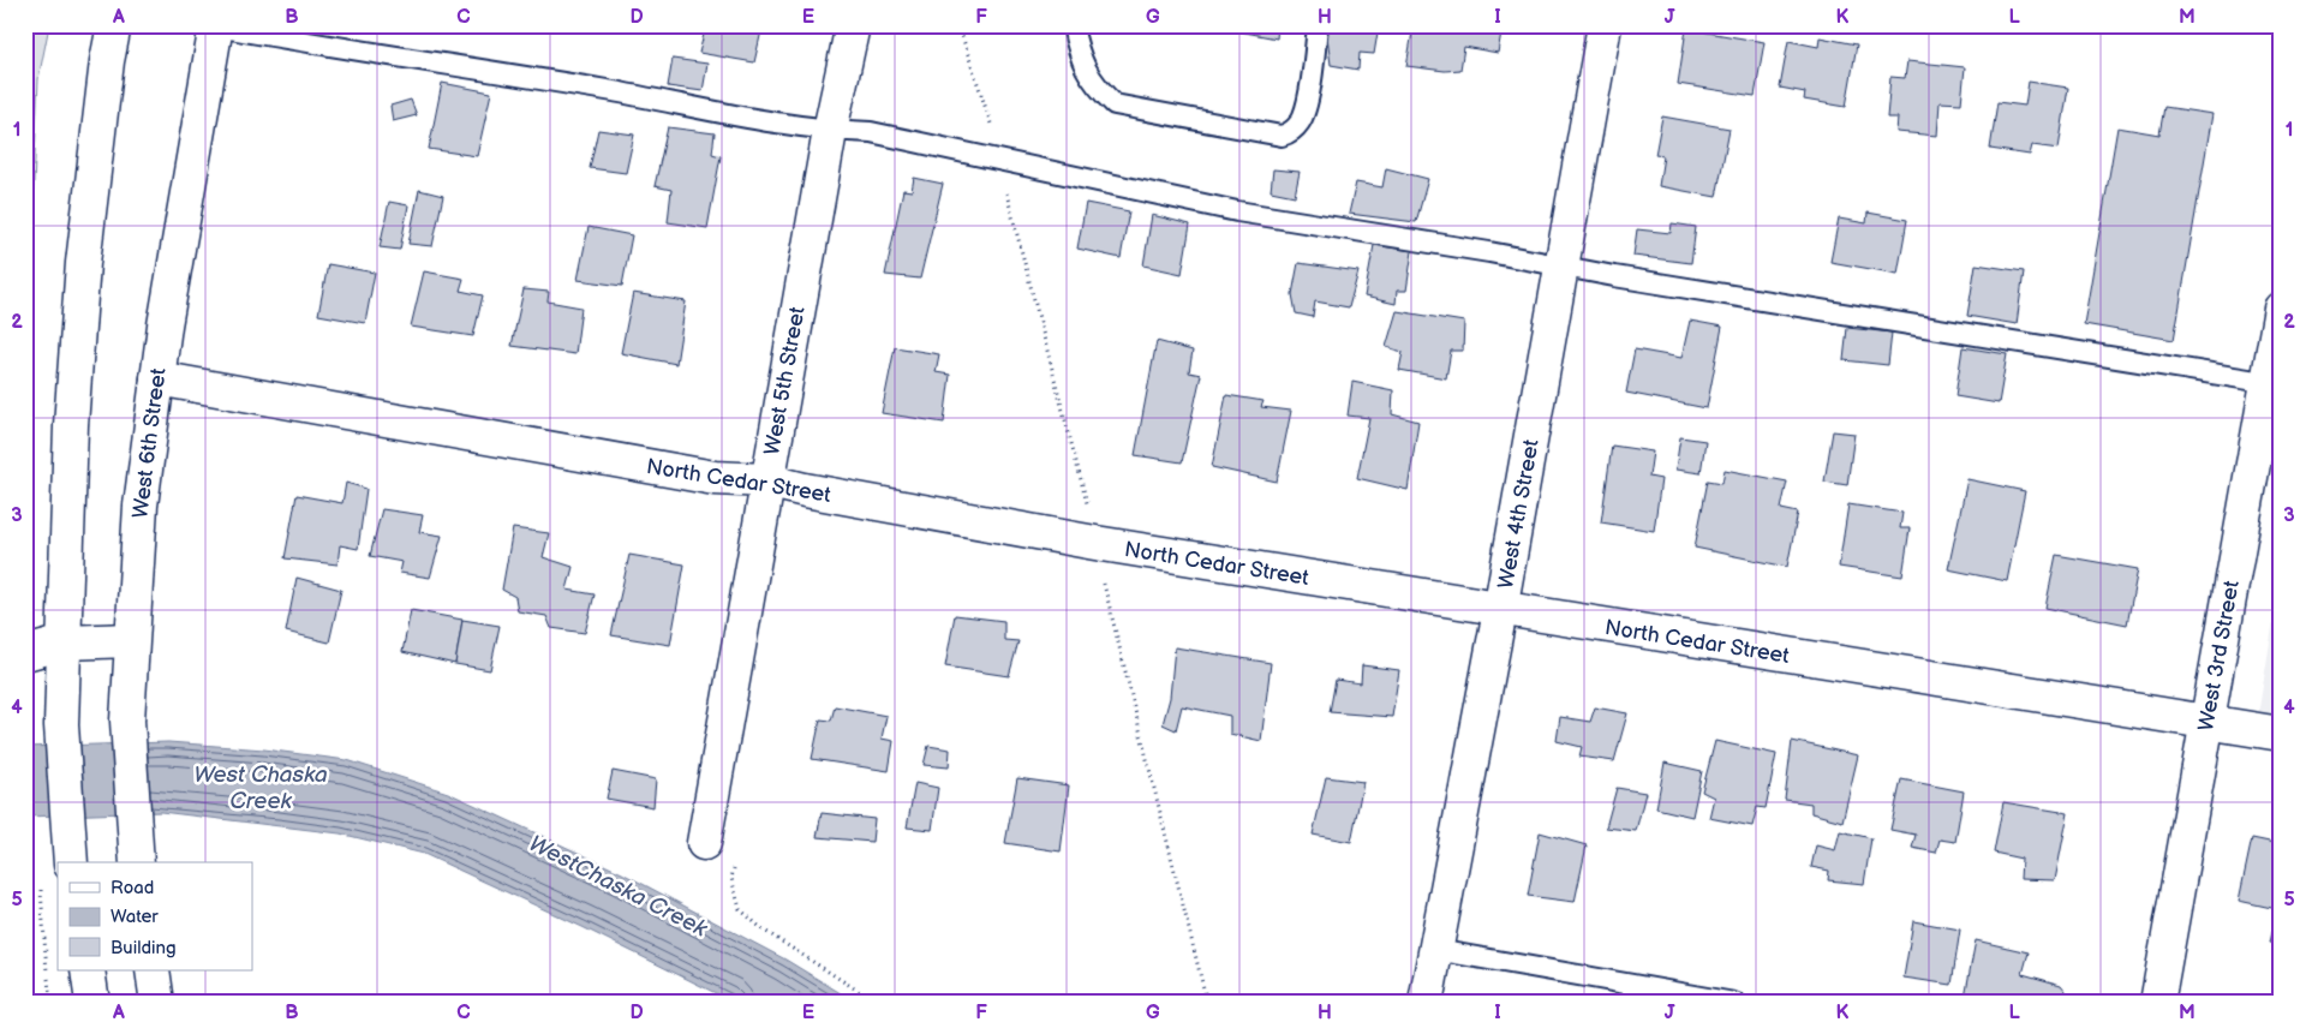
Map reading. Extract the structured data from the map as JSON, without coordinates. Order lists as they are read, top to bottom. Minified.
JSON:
{"streets":{"street":["West 5th Street","West 6th Street","North Cedar Street","West 4th Street","West 3rd Street"]},"crossings":[["West 5th Street","North Cedar Street"],["West 6th Street","North Cedar Street"],["North Cedar Street","West 4th Street"],["North Cedar Street","West 3rd Street"]],"water":["West Chaska Creek","WestChaska Creek"],"legend":["Road","Water","Building"],"grid":{"columns":["A","B","C","D","E","F","G","H","I","J","K","L","M"],"rows":["1","2","3","4","5"]}}
